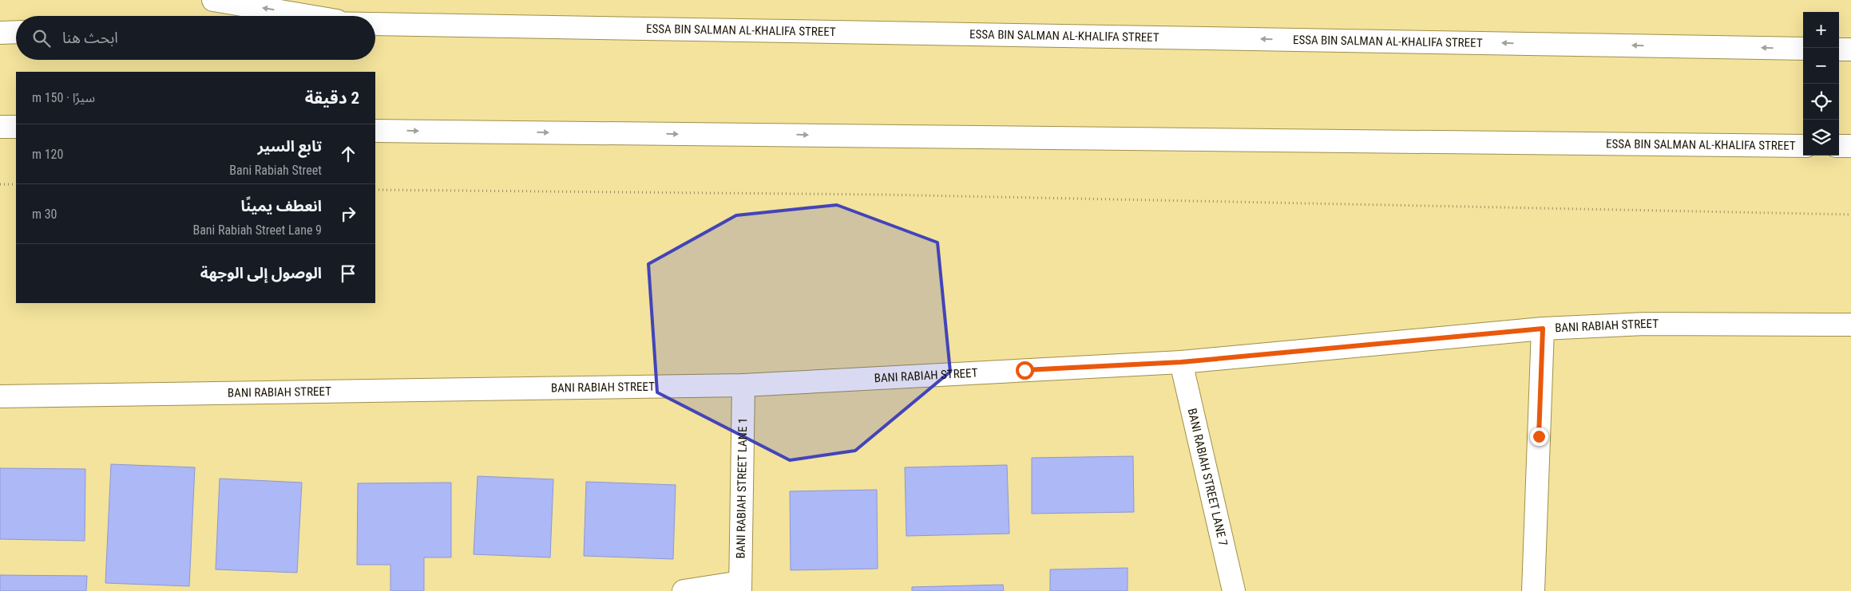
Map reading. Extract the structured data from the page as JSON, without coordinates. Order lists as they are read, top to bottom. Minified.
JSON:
{"streets":{"main road":["ESSA BIN SALMAN AL-KHALIFA STREET","BANI RABIAH STREET","BANI RABIAH STREET LANE 7","BANI RABIAH STREET LANE 1"]},"crossings":[["BANI RABIAH STREET","BANI RABIAH STREET LANE 7"],["BANI RABIAH STREET","BANI RABIAH STREET LANE 1"]],"page":{"map_buttons":["+","−"],"search":"ابحث هنا","heading":["2 دقيقة","سيرًا · 150 m"],"list":[["تابع السير","Bani Rabiah Street","120 m"],["انعطف يمينًا","Bani Rabiah Street Lane 9","30 m"],"الوصول إلى الوجهة"]}}
